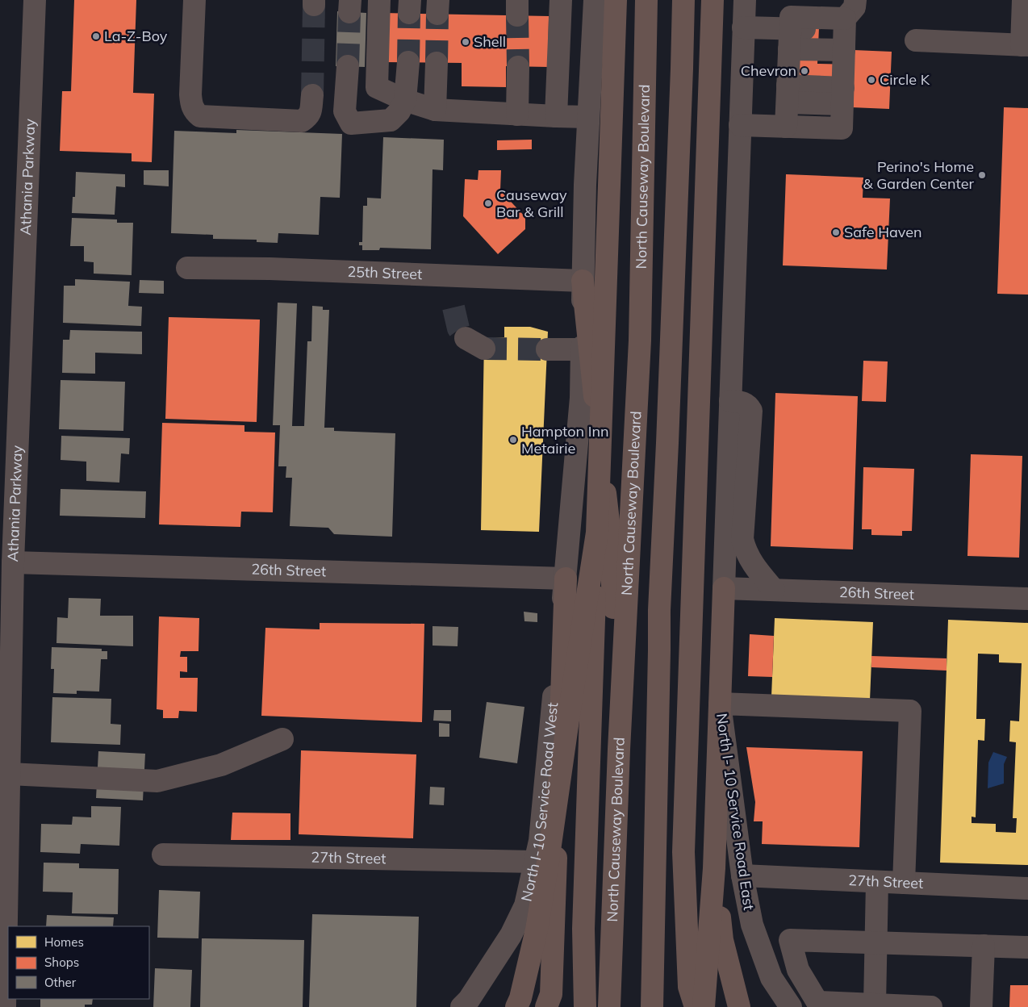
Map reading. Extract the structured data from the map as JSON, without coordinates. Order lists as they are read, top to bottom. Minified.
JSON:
{"streets":{"highway":["North Causeway Boulevard"],"street":["Athania Parkway","25th Street","26th Street","North I-10 Service Road West","North I- 10 Service Road East","27th Street"]},"crossings":[["Athania Parkway","26th Street"],["26th Street","North I-10 Service Road West"],["North I-10 Service Road West","27th Street"],["North I- 10 Service Road East","27th Street"]],"places":["La-Z-Boy","Shell","Chevron","Circle K","Perino's Home & Garden Center","Causeway Bar & Grill","Safe Haven","Hampton Inn Metairie"],"legend":["Homes","Shops","Other"]}
